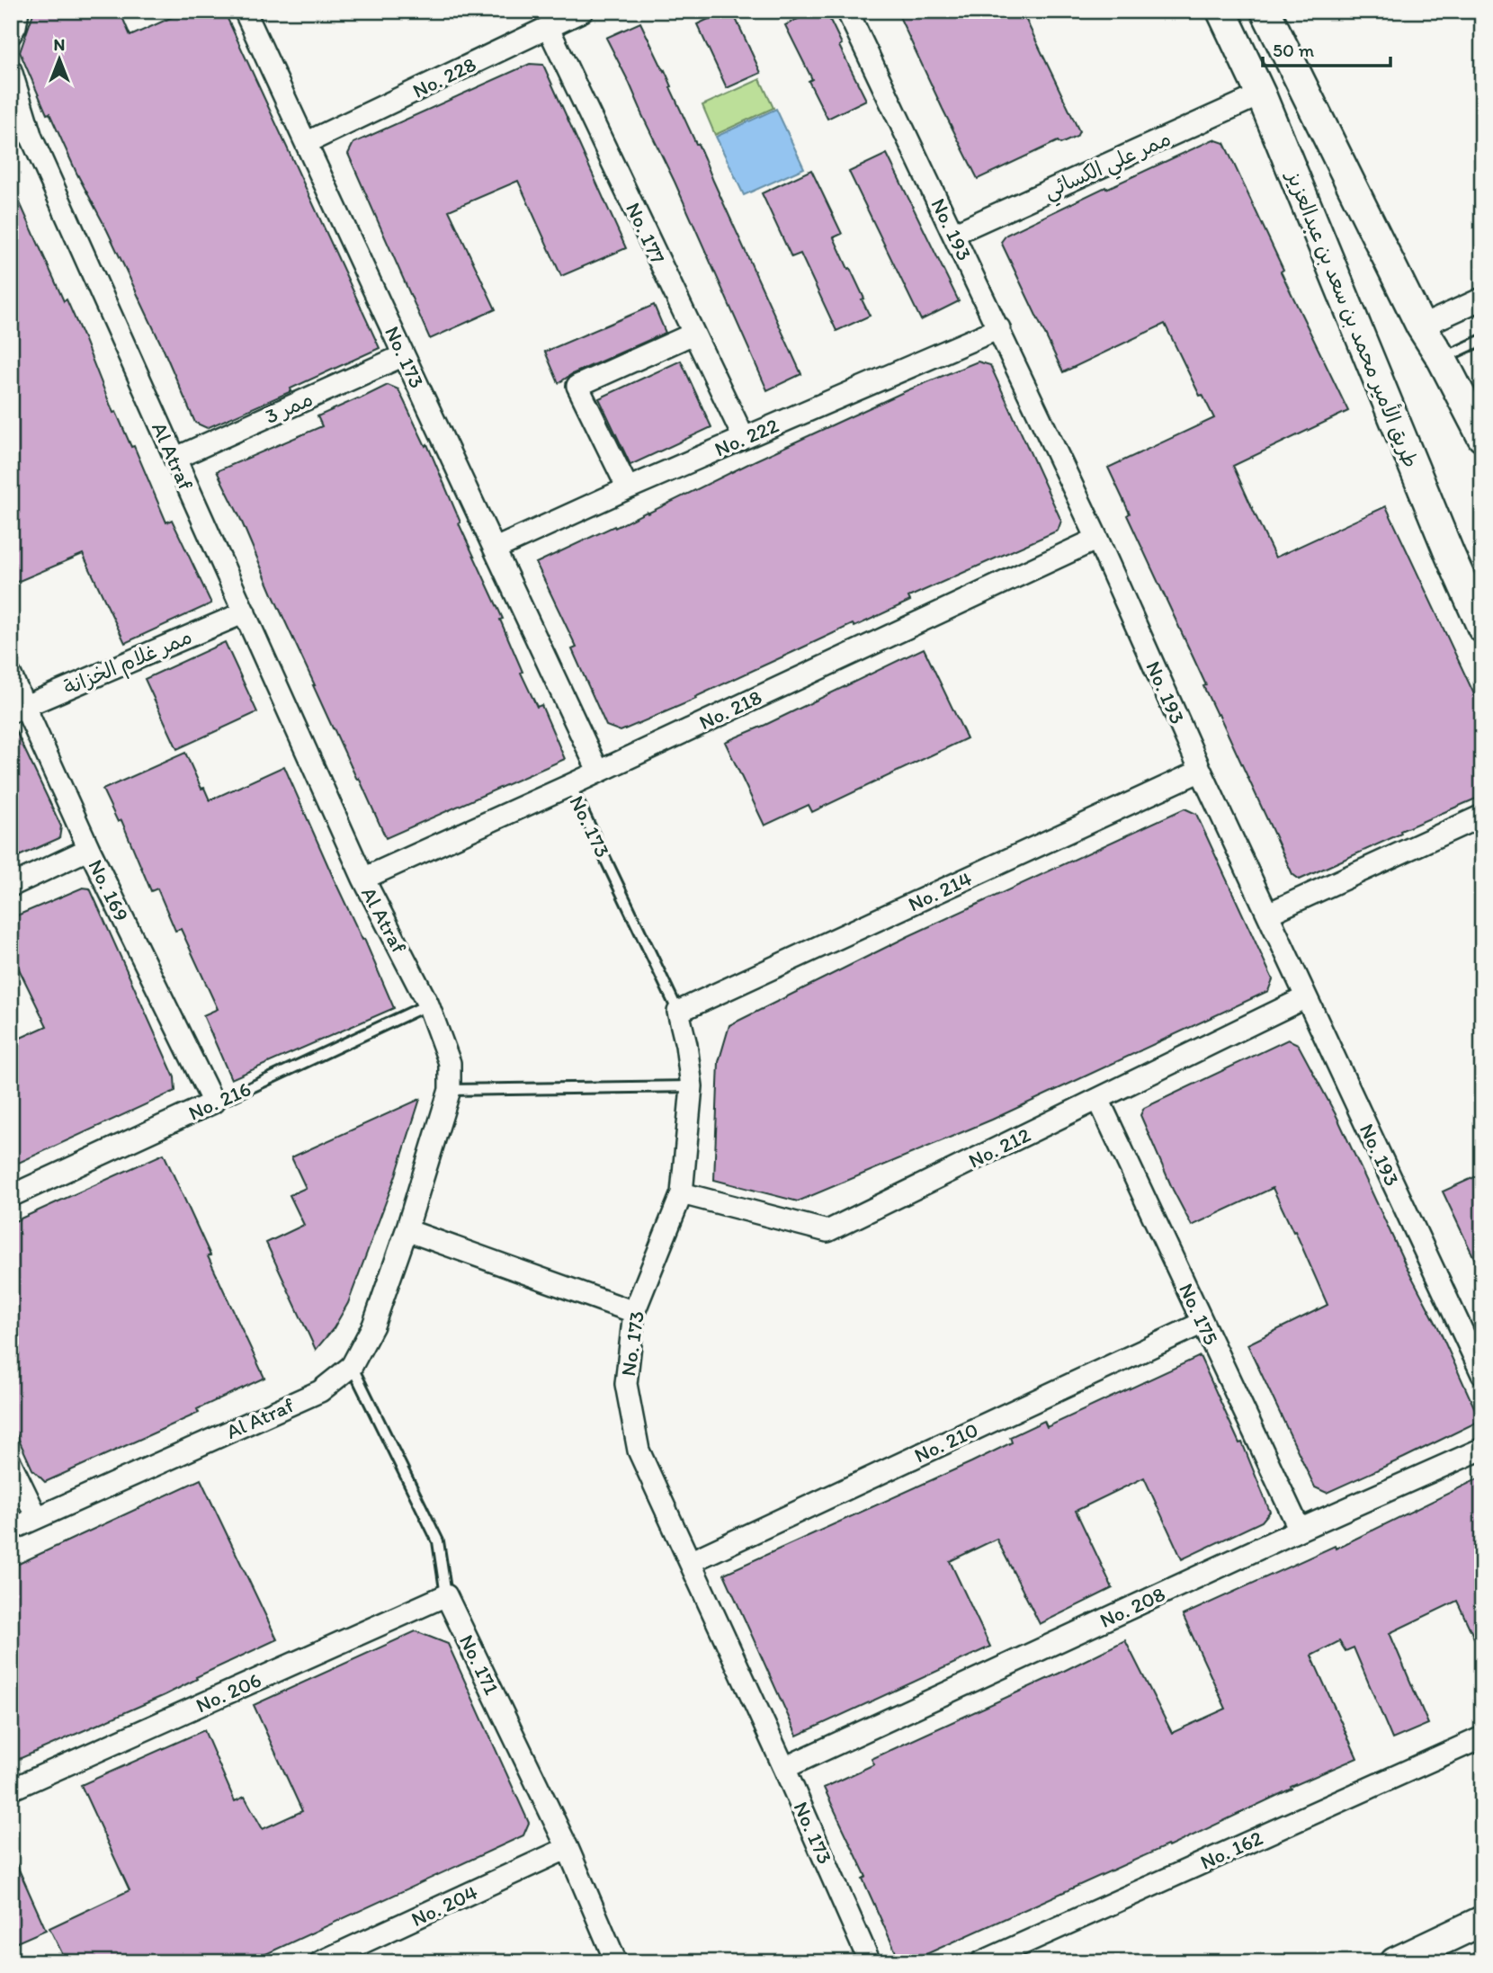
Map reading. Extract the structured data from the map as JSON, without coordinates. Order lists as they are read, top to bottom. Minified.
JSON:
{"streets":{"main road":["طريق الأمير محمد بن سعد بن عبدالعزيز"],"street":["No. 228","ممر علي الكسائي","No. 193","No. 177","No. 173","ممر 3","No. 222","Al Atraf","ممر غلام الخزانة","No. 218","No. 169","No. 214","No. 216","No. 212","No. 175","No. 210","No. 208","No. 171","No. 206","No. 162","No. 204"]},"crossings":[["No. 228","No. 177"],["No. 228","No. 173"],["ممر علي الكسائي","No. 193"],["ممر علي الكسائي","طريق الأمير محمد بن سعد بن عبدالعزيز"],["No. 193","No. 222"],["No. 193","No. 218"],["No. 193","No. 214"],["No. 193","No. 212"],["No. 177","No. 222"],["No. 173","ممر 3"],["No. 173","No. 222"],["No. 173","No. 218"],["No. 173","No. 214"],["No. 173","No. 212"],["No. 173","No. 210"],["No. 173","No. 208"],["ممر 3","Al Atraf"],["Al Atraf","ممر غلام الخزانة"],["Al Atraf","No. 218"],["Al Atraf","No. 216"],["Al Atraf","No. 171"],["ممر غلام الخزانة","No. 169"],["No. 169","No. 216"],["No. 212","No. 175"],["No. 175","No. 210"],["No. 175","No. 208"],["No. 171","No. 206"],["No. 171","No. 204"]],"scale_bar":"50 m","north":"top"}
